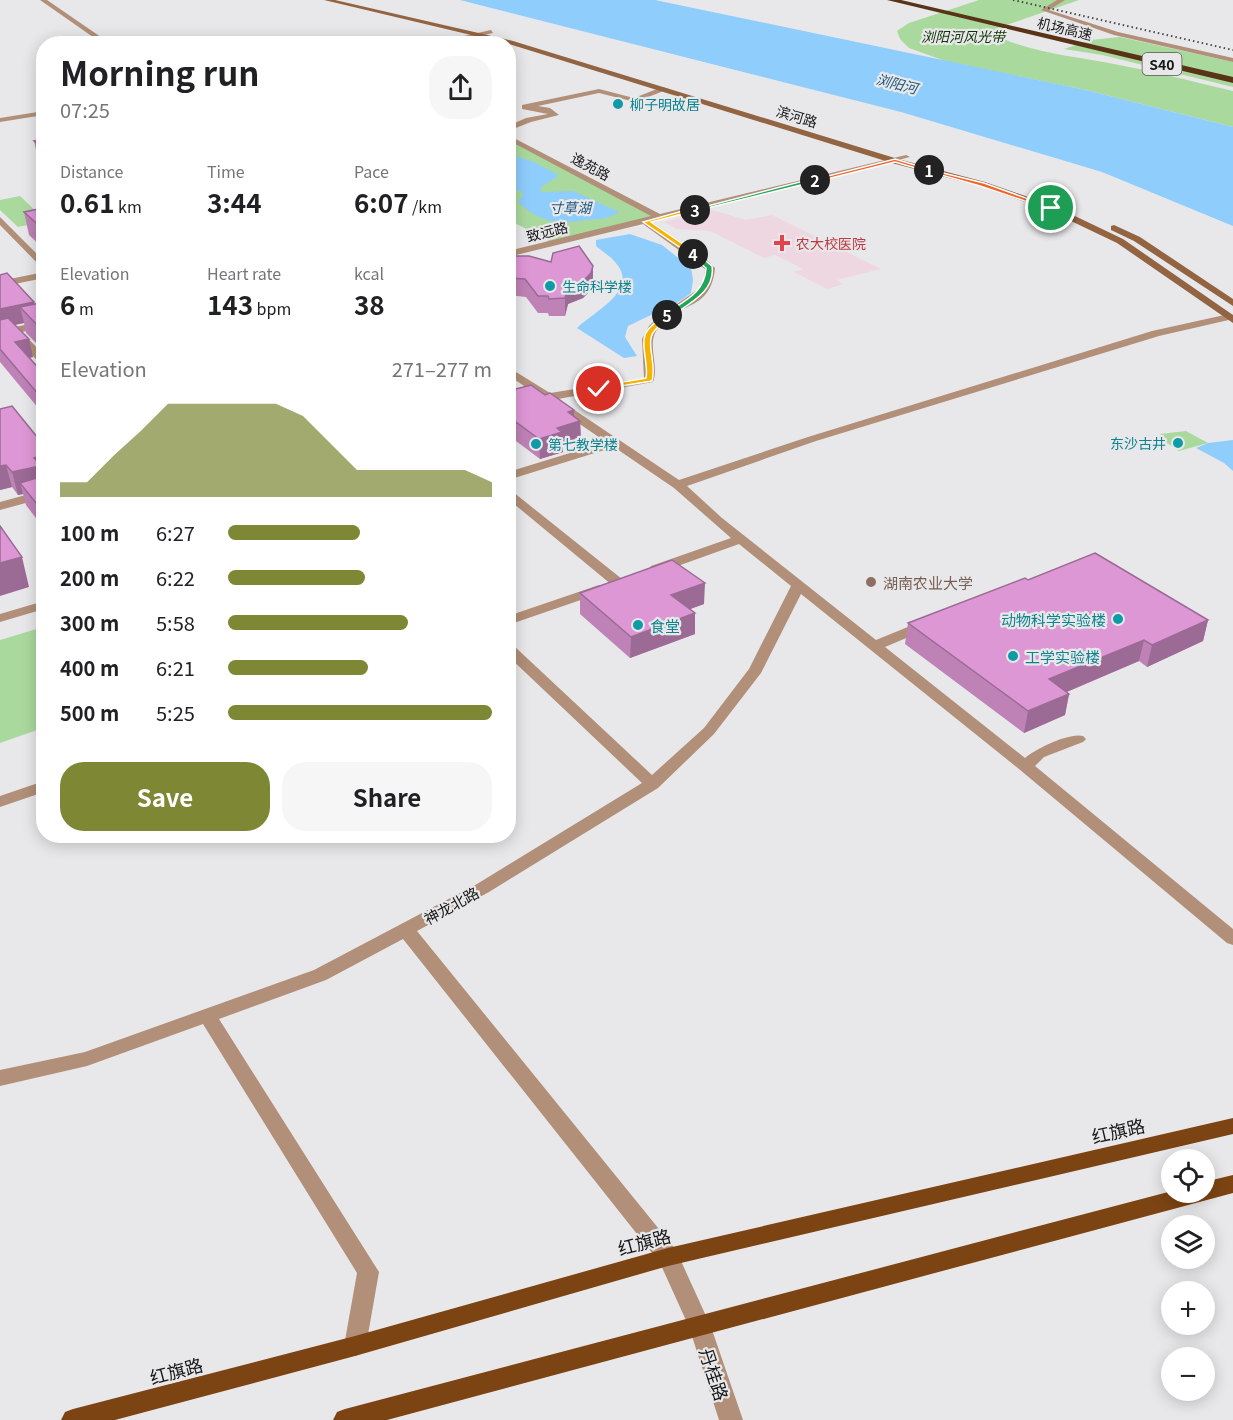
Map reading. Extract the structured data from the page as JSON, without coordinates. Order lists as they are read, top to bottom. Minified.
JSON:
{"streets":{"highway":["机场高速","S40"],"main road":["滨河路","红旗路"],"street":["逸苑路","致远路","神龙北路","丹桂路"]},"crossings":[["滨河路","致远路"],["逸苑路","致远路"],["神龙北路","丹桂路"],["红旗路","丹桂路"]],"water":["浏阳河","寸草湖"],"parks":["浏阳河风光带"],"places":{"other":["柳子明故居","生命科学楼","东沙古井","第七教学楼","湖南农业大学","动物科学实验楼","食堂","工学实验楼"],"health":["农大校医院"]},"page":{"heading":["Morning run","07:25"],"stats":[["Distance","0.61 km"],["Time","3:44"],["Pace","6:07 /km"],["Elevation","6 m"],["Heart rate","143 bpm"],["kcal","38"]],"pins":["1","2","3","4","5"],"chart":["Elevation","271–277 m"],"list":[{"name":"100 m","note":"6:27"},{"name":"200 m","note":"6:22"},{"name":"300 m","note":"5:58"},{"name":"400 m","note":"6:21"},{"name":"500 m","note":"5:25"}],"buttons":["Save","Share"],"map_buttons":["+","−"]}}
